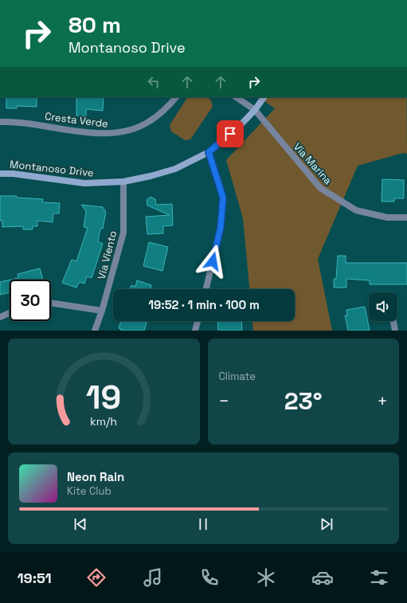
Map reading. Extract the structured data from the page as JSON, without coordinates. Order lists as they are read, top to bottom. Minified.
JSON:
{"streets":{"street":["Cresta Verde","Via Marina","Montanoso Drive","Via Viento"]},"crossings":[["Via Marina","Montanoso Drive"],["Montanoso Drive","Via Viento"]],"page":{"turn":["80 m","Montanoso Drive"],"limit":"30","trip":"19:52 · 1 min · 100 m","tile":"Climate","heat":["−","23°","+"],"song":["Neon Rain","Kite Club"],"tabs":"19:51","gauge":["19","km/h"]}}
